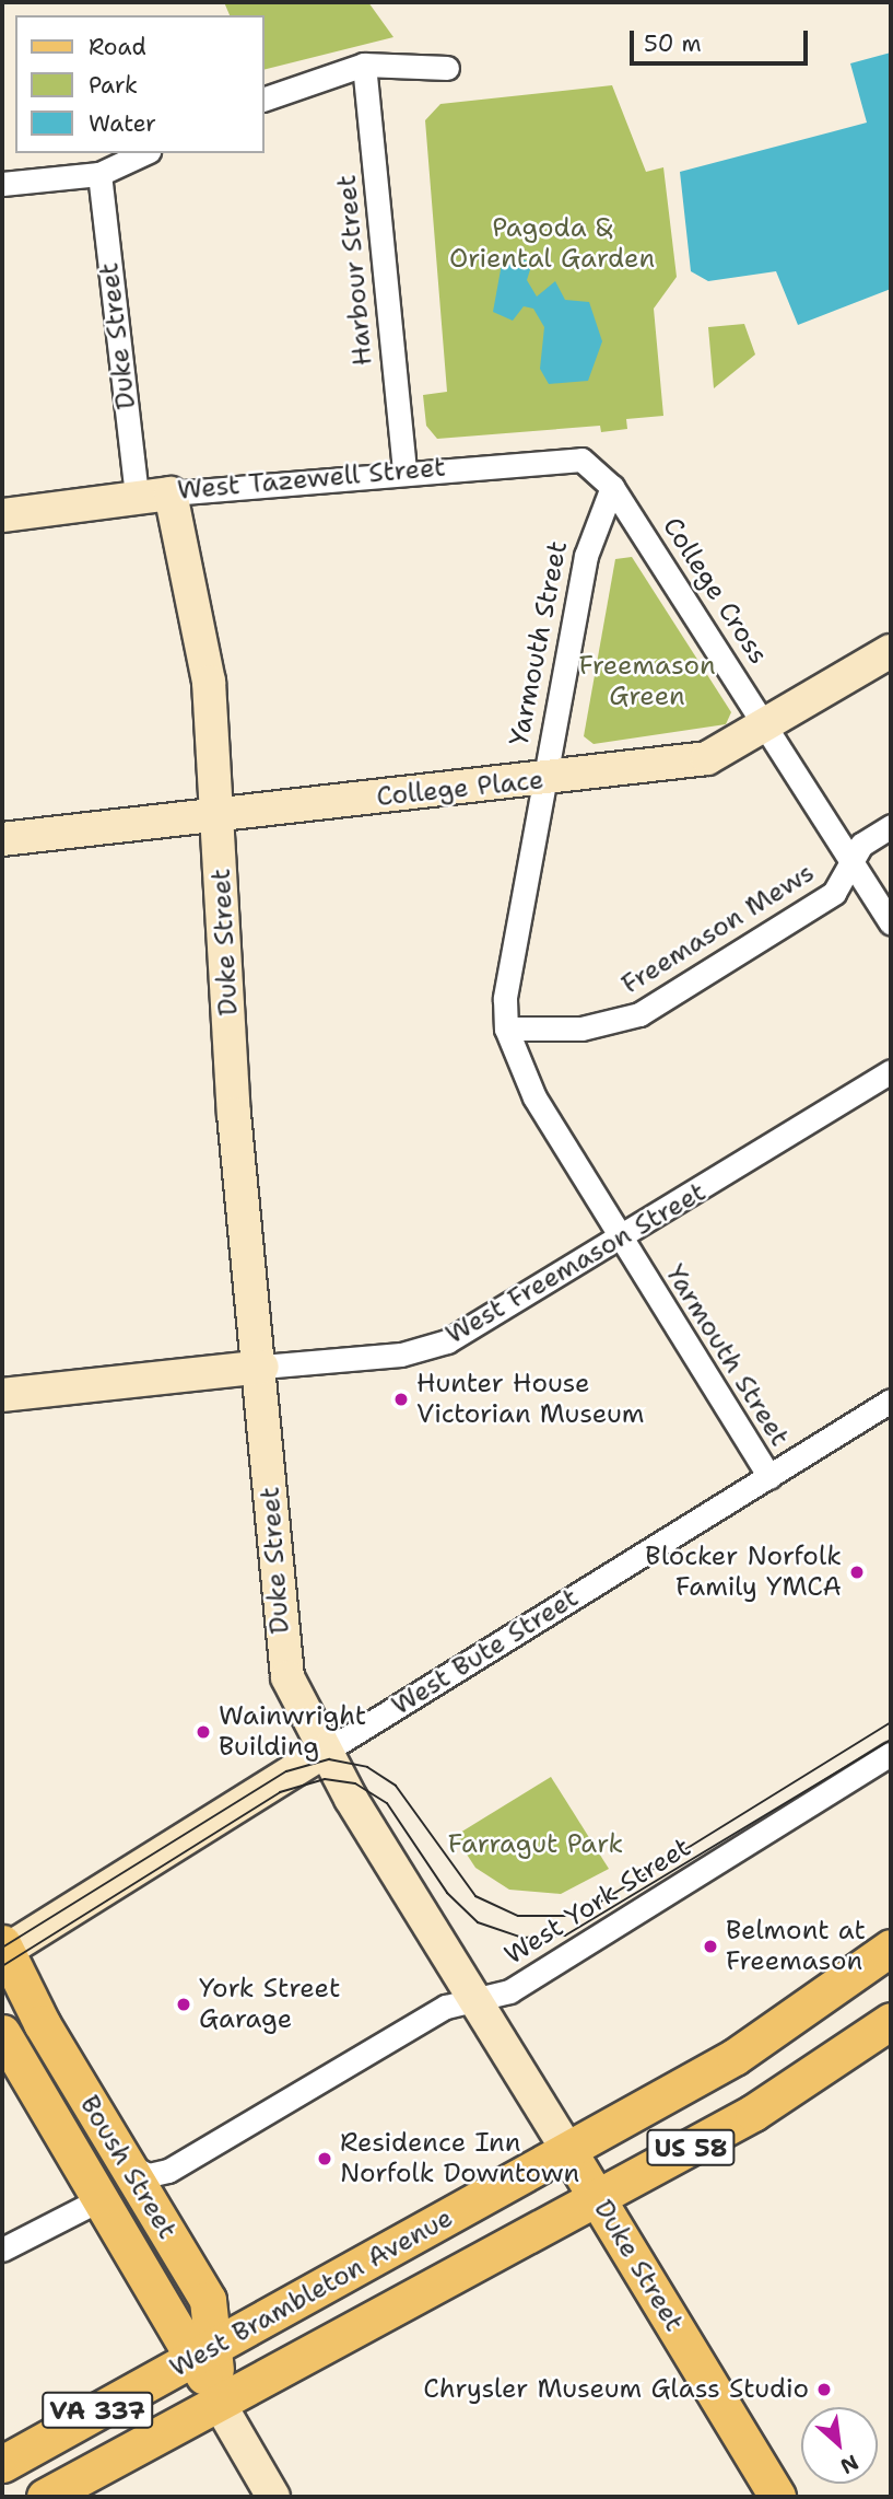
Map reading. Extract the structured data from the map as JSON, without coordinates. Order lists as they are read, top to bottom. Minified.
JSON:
{"streets":{"main road":["Duke Street","US 58","Boush Street","West Brambleton Avenue","VA 337"],"street":["Harbour Street","West Tazewell Street","College Cross","Yarmouth Street","College Place","Freemason Mews","West Freemason Street","West Bute Street","West York Street"]},"crossings":[["Harbour Street","West Tazewell Street"],["Duke Street","West Tazewell Street"],["Duke Street","College Place"],["Duke Street","West Freemason Street"],["Duke Street","West Bute Street"],["Duke Street","West York Street"],["Duke Street","West Brambleton Avenue"],["West Tazewell Street","College Cross"],["West Tazewell Street","Yarmouth Street"],["College Cross","Yarmouth Street"],["College Cross","College Place"],["College Cross","Freemason Mews"],["Yarmouth Street","College Place"],["Yarmouth Street","Freemason Mews"],["Yarmouth Street","West Freemason Street"],["Yarmouth Street","West Bute Street"],["West Bute Street","Boush Street"],["West York Street","Boush Street"],["Boush Street","West Brambleton Avenue"]],"parks":["Pagoda & Oriental Garden","Freemason Green","Farragut Park"],"places":["Hunter House Victorian Museum","Blocker Norfolk Family YMCA","Wainwright Building","Belmont at Freemason","York Street Garage","Residence Inn Norfolk Downtown","Chrysler Museum Glass Studio"],"legend":["Road","Park","Water"],"scale_bar":"50 m","north":"bottom right"}
